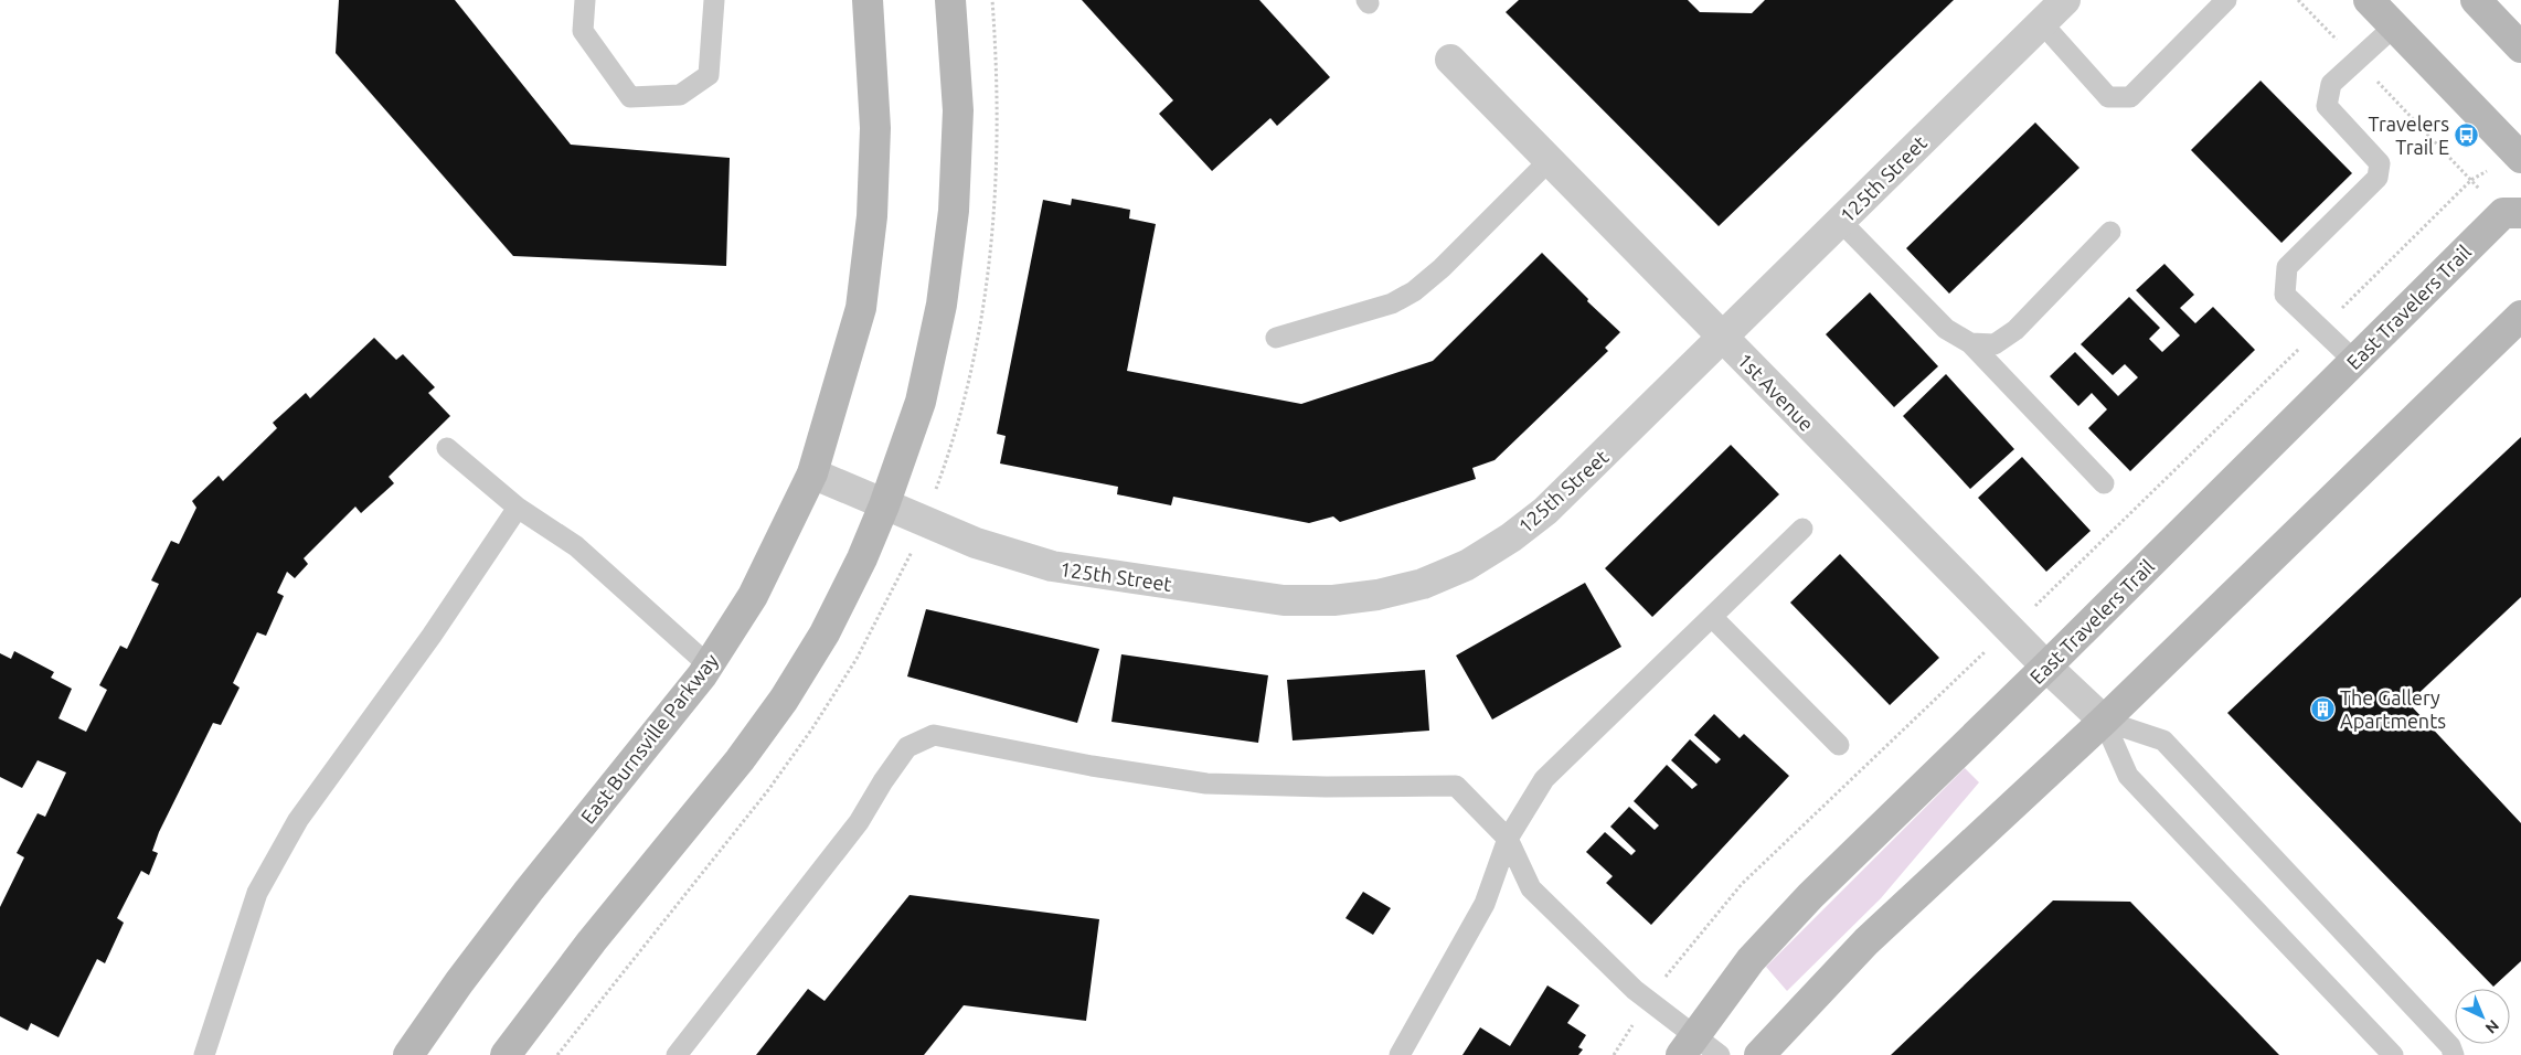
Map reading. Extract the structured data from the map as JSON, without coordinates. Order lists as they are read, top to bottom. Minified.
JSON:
{"streets":{"street":["125th Street","East Travelers Trail","1st Avenue","East Burnsville Parkway"]},"crossings":[["125th Street","1st Avenue"],["125th Street","East Burnsville Parkway"],["East Travelers Trail","1st Avenue"]],"places":{"bus stop":["Travelers Trail E"],"building":["The Gallery Apartments"]},"north":"bottom right"}
